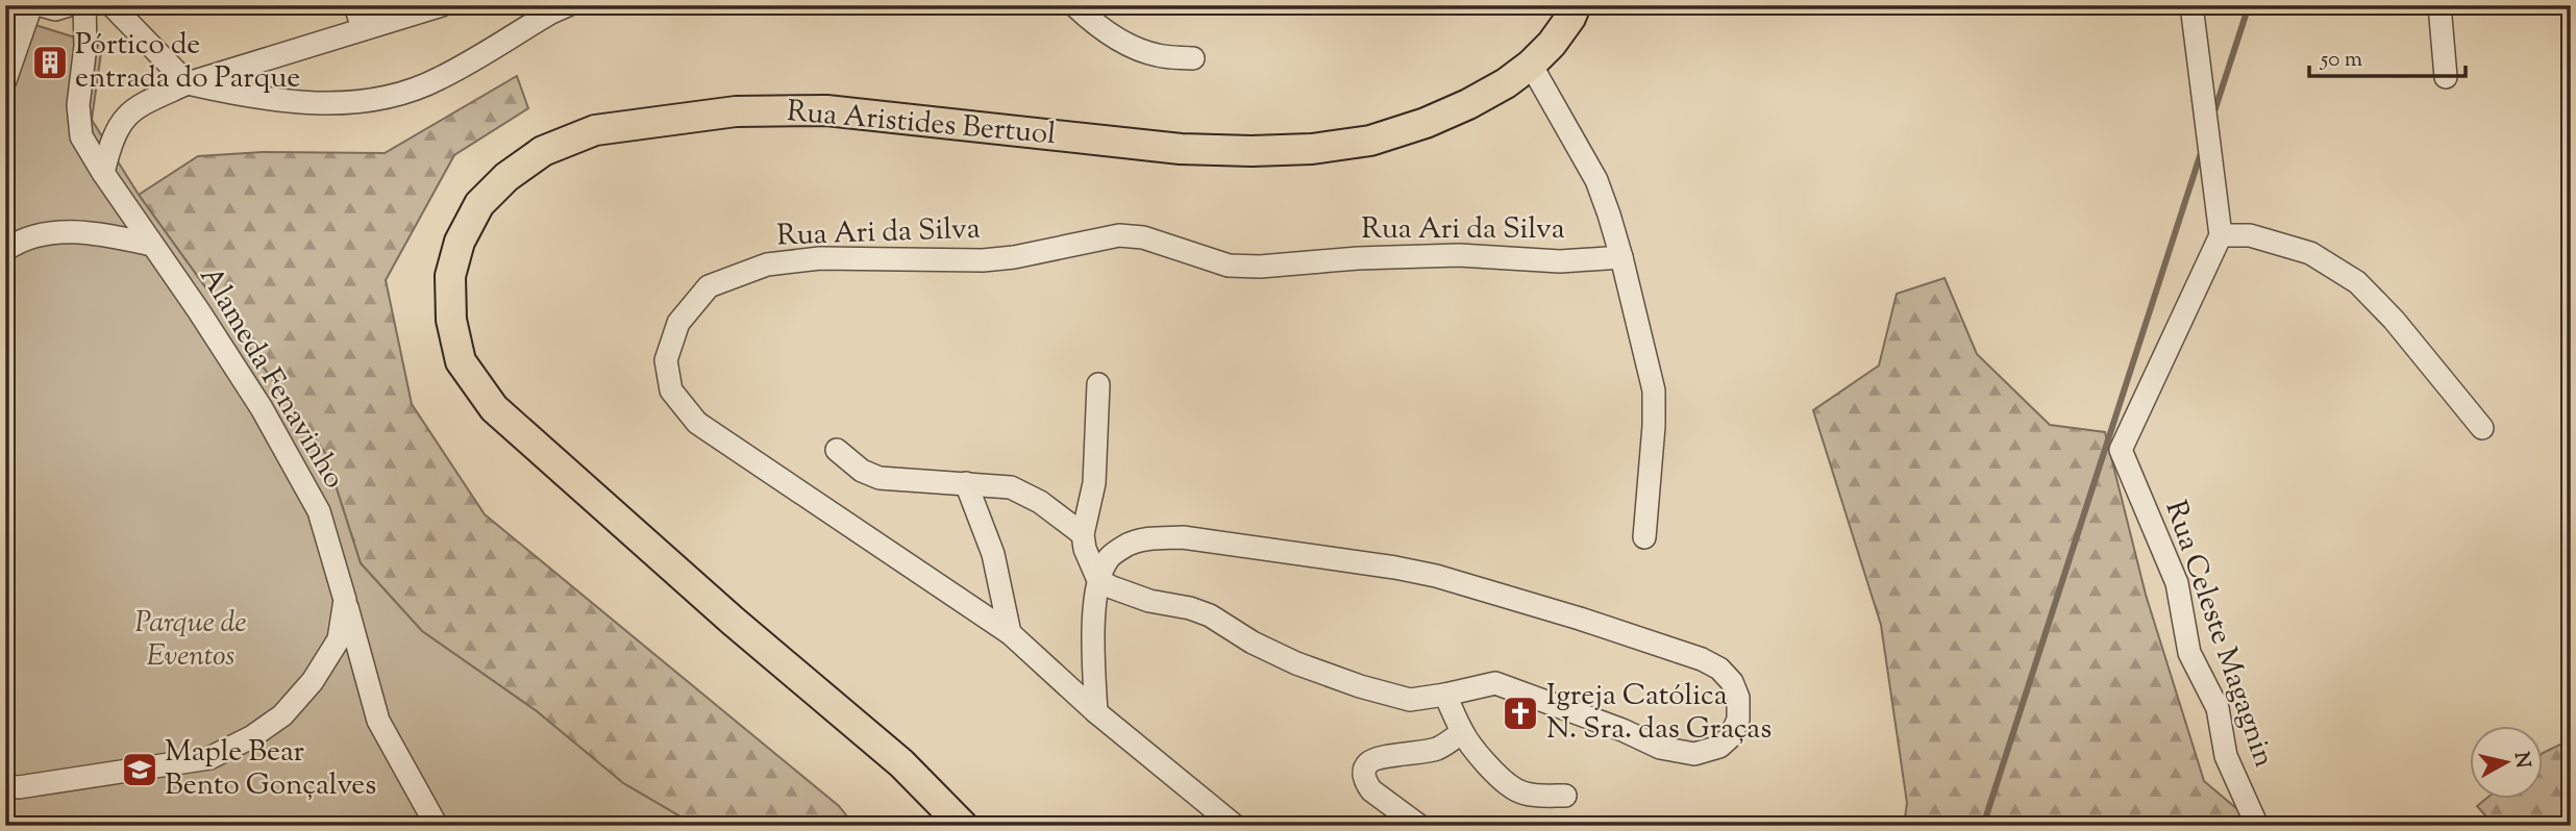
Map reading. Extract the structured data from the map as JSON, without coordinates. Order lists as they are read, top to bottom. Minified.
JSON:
{"streets":{"main road":["Rua Aristides Bertuol"],"street":["Rua Ari da Silva","Alameda Fenavinho","Rua Celeste Magagnin"]},"crossings":[["Rua Aristides Bertuol","Rua Ari da Silva"]],"parks":["Parque de Eventos"],"places":{"building":["Pórtico de entrada do Parque"],"church":["Igreja Católica N. Sra. das Graças"],"school or university":["Maple Bear Bento Gonçalves"]},"scale_bar":"50 m","north":"right"}
